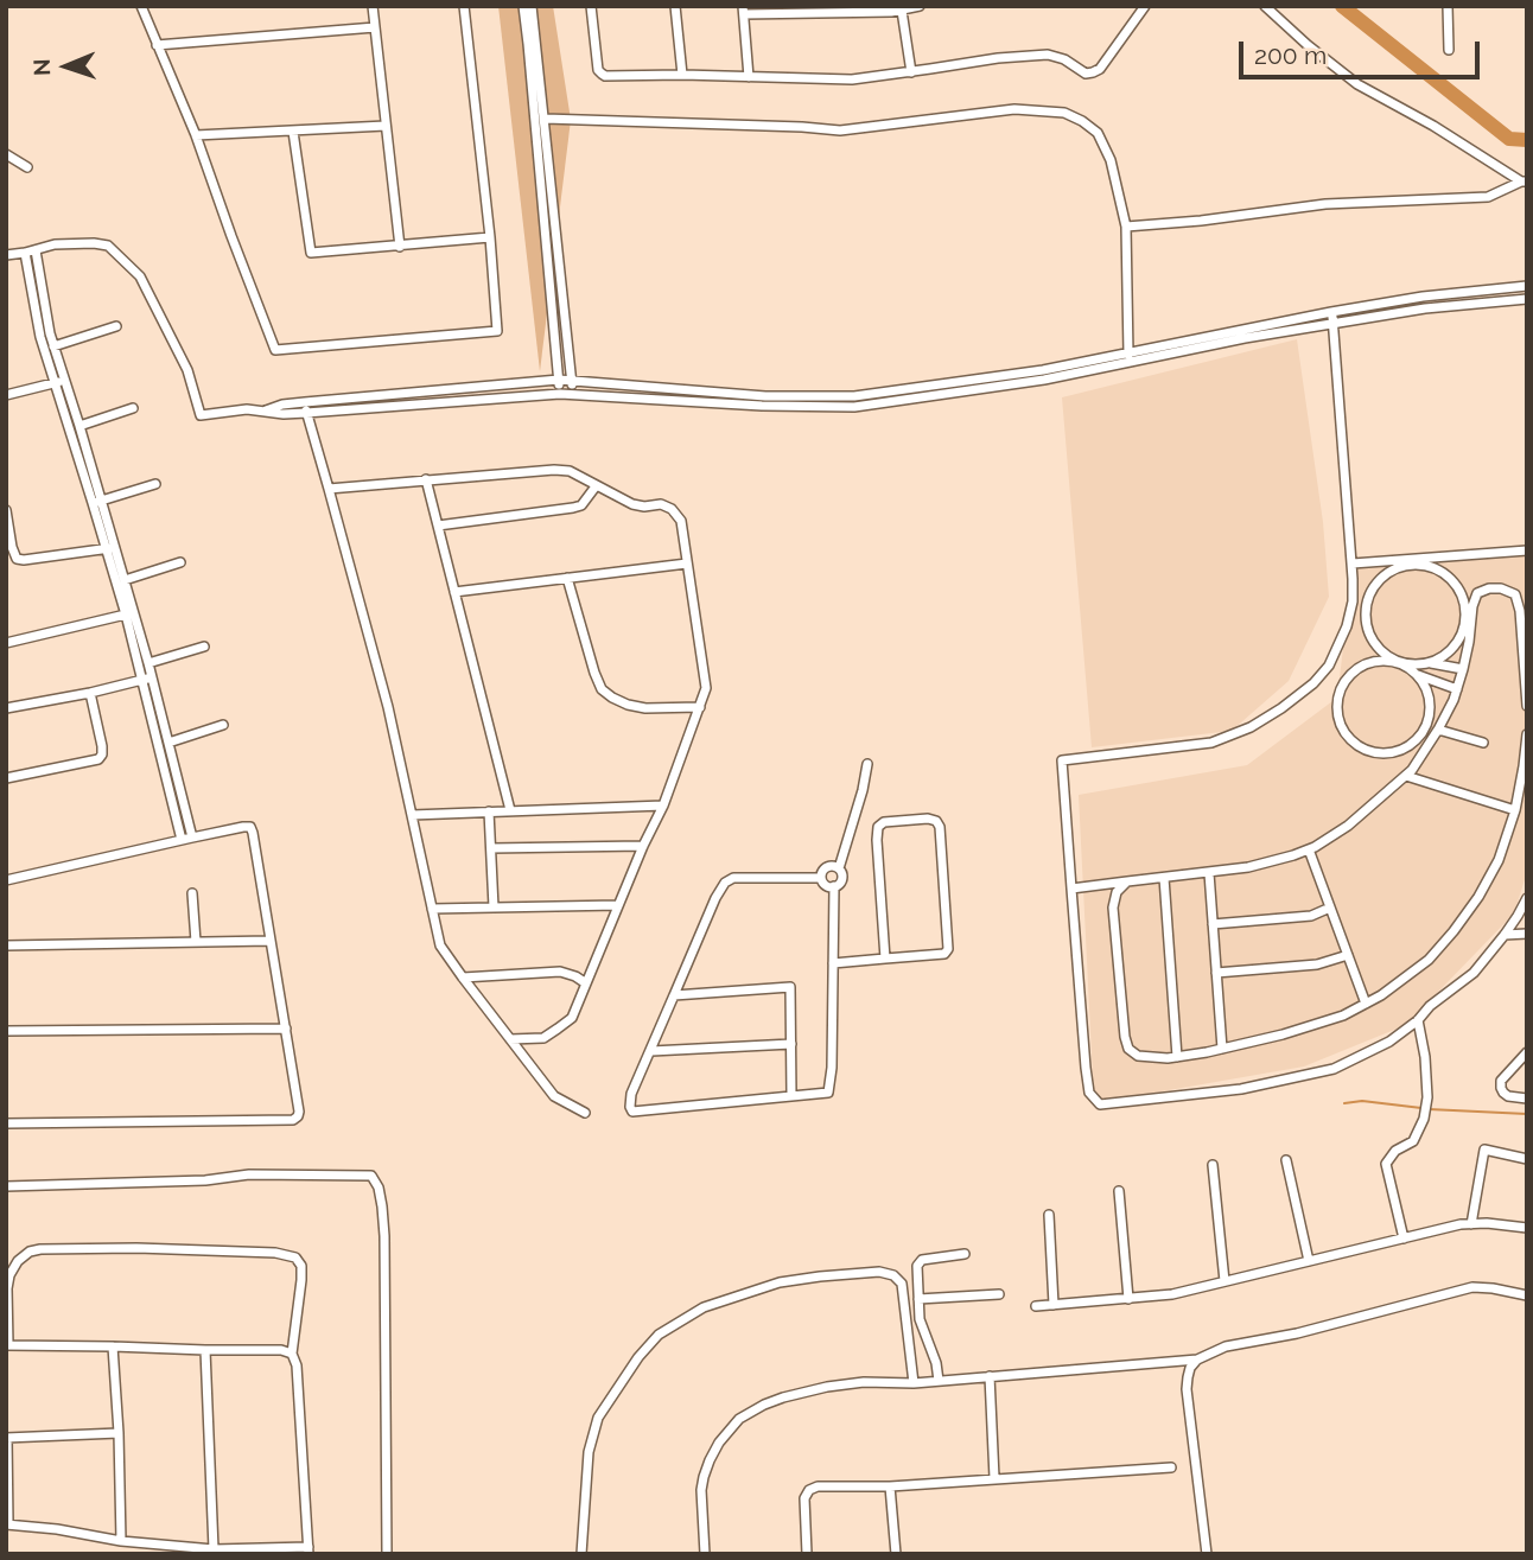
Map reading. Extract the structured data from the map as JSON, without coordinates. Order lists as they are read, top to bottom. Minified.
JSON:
{"scale_bar":"200 m","north":"left"}
